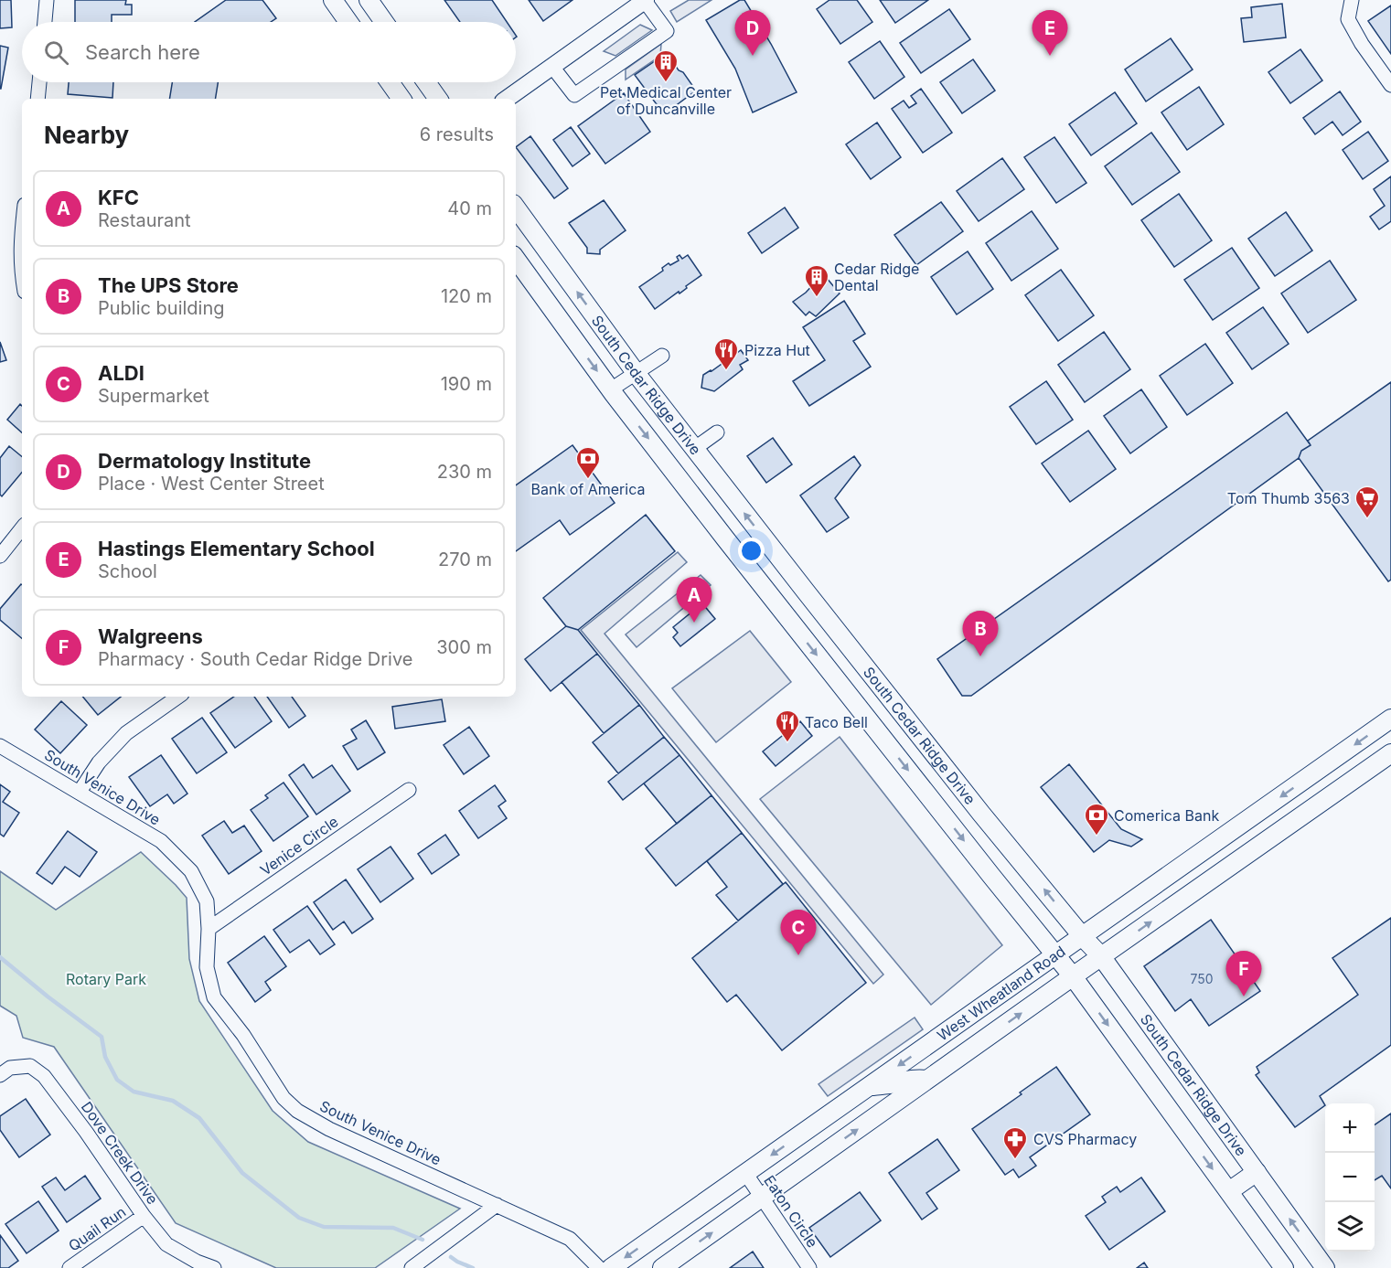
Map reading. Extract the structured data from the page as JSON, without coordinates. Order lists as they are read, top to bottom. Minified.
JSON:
{"streets":{"main road":["South Cedar Ridge Drive","West Wheatland Road"],"street":["South Venice Drive","Venice Circle","Dove Creek Drive","Eaton Circle","Quail Run"]},"crossings":[["South Cedar Ridge Drive","West Wheatland Road"],["South Venice Drive","Venice Circle"],["West Wheatland Road","Eaton Circle"],["Dove Creek Drive","Quail Run"]],"parks":["Rotary Park"],"places":{"building":["Pet Medical Center of Duncanville","Cedar Ridge Dental"],"restaurant":["Pizza Hut","Taco Bell"],"bank":["Bank of America","Comerica Bank"],"supermarket":["Tom Thumb 3563"],"pharmacy":["CVS Pharmacy"]},"house_numbers":["750"],"page":{"pins":["D","E","A","B","C","F"],"search":"Search here","heading":["Nearby","6 results"],"list":[{"mark":"A","name":"KFC","note":"Restaurant","value":"40 m"},{"mark":"B","name":"The UPS Store","note":"Public building","value":"120 m"},{"mark":"C","name":"ALDI","note":"Supermarket","value":"190 m"},{"mark":"D","name":"Dermatology Institute","note":"Place · West Center Street","value":"230 m"},{"mark":"E","name":"Hastings Elementary School","note":"School","value":"270 m"},{"mark":"F","name":"Walgreens","note":"Pharmacy · South Cedar Ridge Drive","value":"300 m"}],"map_buttons":["+","−"]}}
